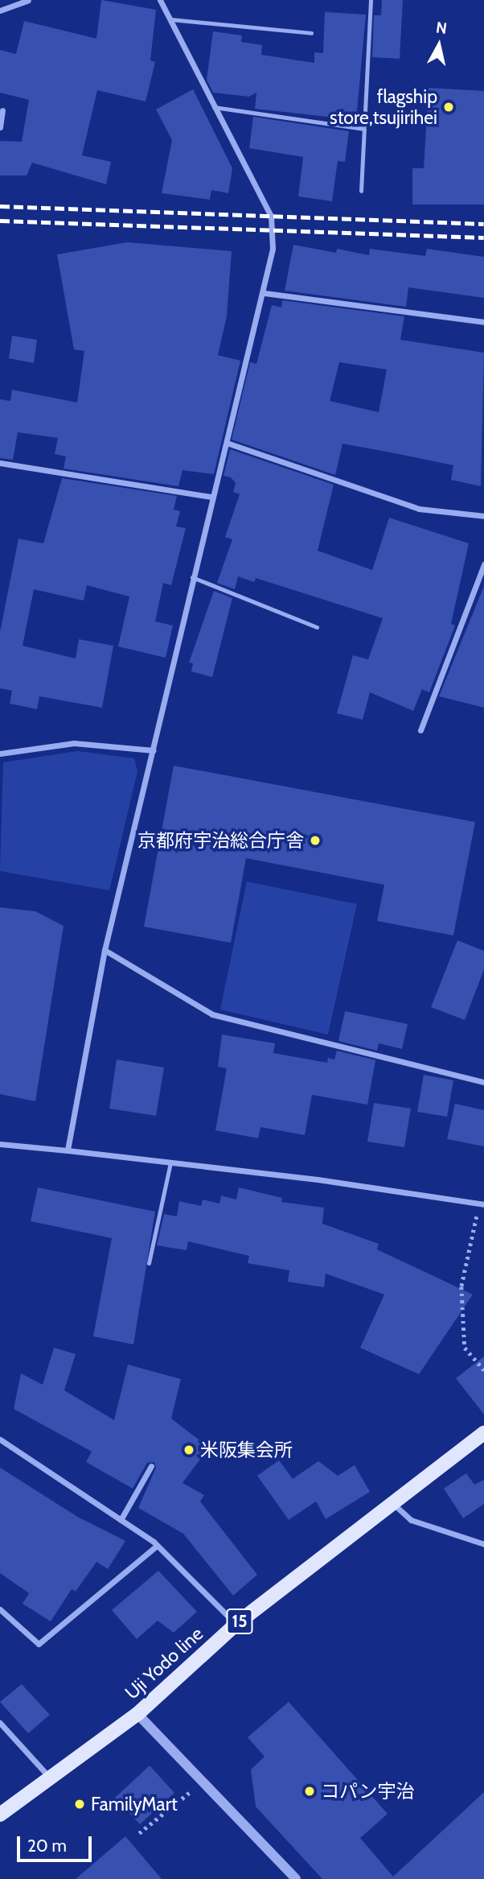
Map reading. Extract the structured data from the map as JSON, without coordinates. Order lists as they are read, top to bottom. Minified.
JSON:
{"streets":{"main road":["15","Uji Yodo line"]},"places":["flagship store,tsujirihei","京都府宇治総合庁舎","米阪集会所","コパン宇治","FamilyMart"],"scale_bar":"20 m","north":"top"}
